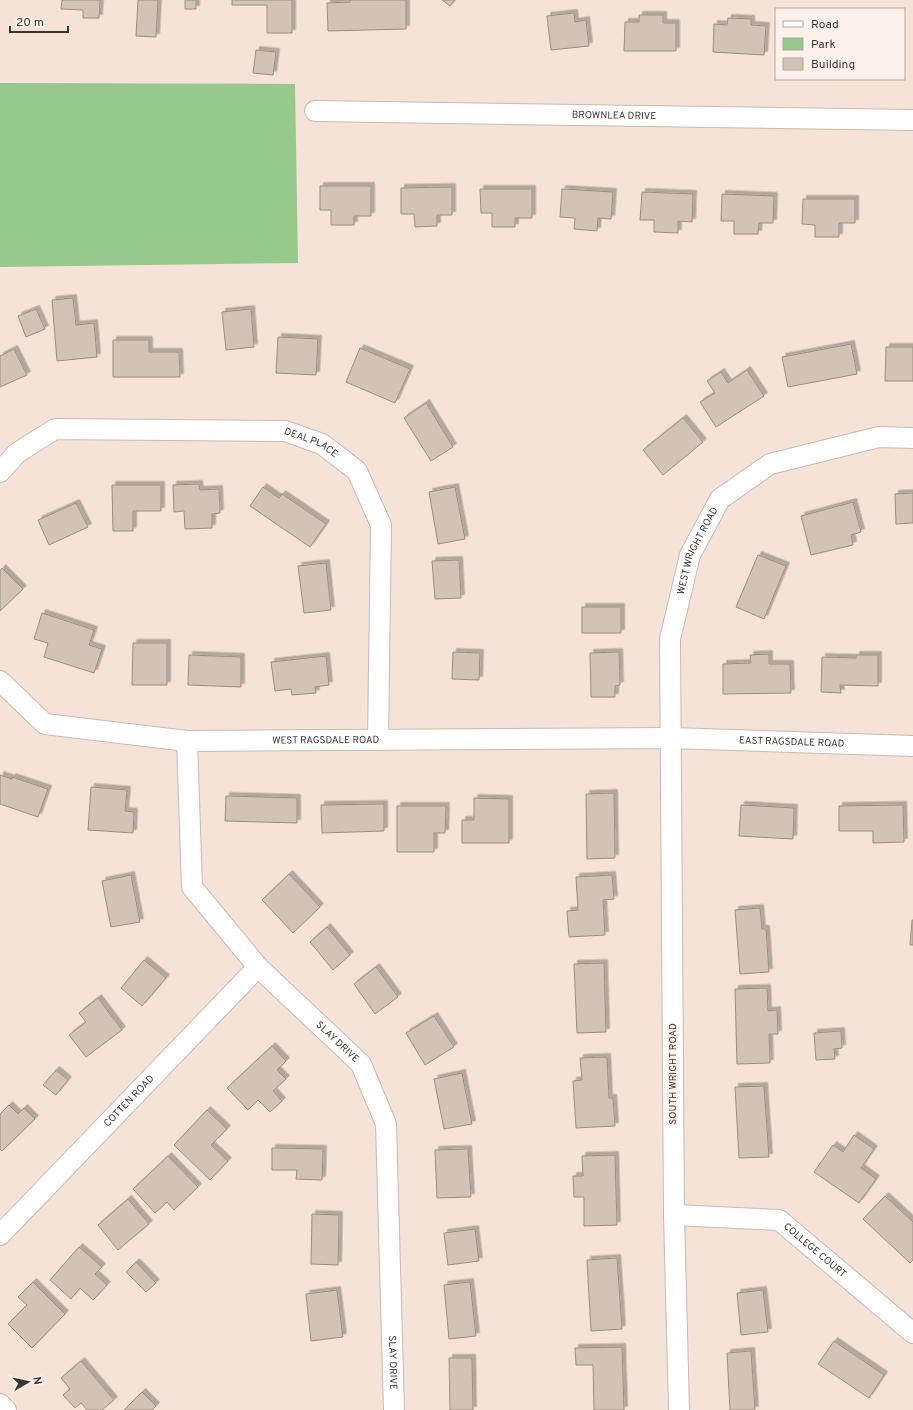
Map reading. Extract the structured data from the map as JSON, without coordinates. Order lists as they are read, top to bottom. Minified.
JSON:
{"streets":{"street":["BROWNLEA DRIVE","DEAL PLACE","WEST WRIGHT ROAD","WEST RAGSDALE ROAD","EAST RAGSDALE ROAD","SLAY DRIVE","SOUTH WRIGHT ROAD","COTTEN ROAD","COLLEGE COURT"]},"crossings":[["DEAL PLACE","WEST RAGSDALE ROAD"],["WEST WRIGHT ROAD","WEST RAGSDALE ROAD"],["WEST WRIGHT ROAD","EAST RAGSDALE ROAD"],["WEST WRIGHT ROAD","SOUTH WRIGHT ROAD"],["WEST RAGSDALE ROAD","EAST RAGSDALE ROAD"],["WEST RAGSDALE ROAD","SLAY DRIVE"],["WEST RAGSDALE ROAD","SOUTH WRIGHT ROAD"],["EAST RAGSDALE ROAD","SOUTH WRIGHT ROAD"],["SLAY DRIVE","COTTEN ROAD"],["SOUTH WRIGHT ROAD","COLLEGE COURT"]],"legend":["Road","Park","Building"],"scale_bar":"20 m","north":"right"}
